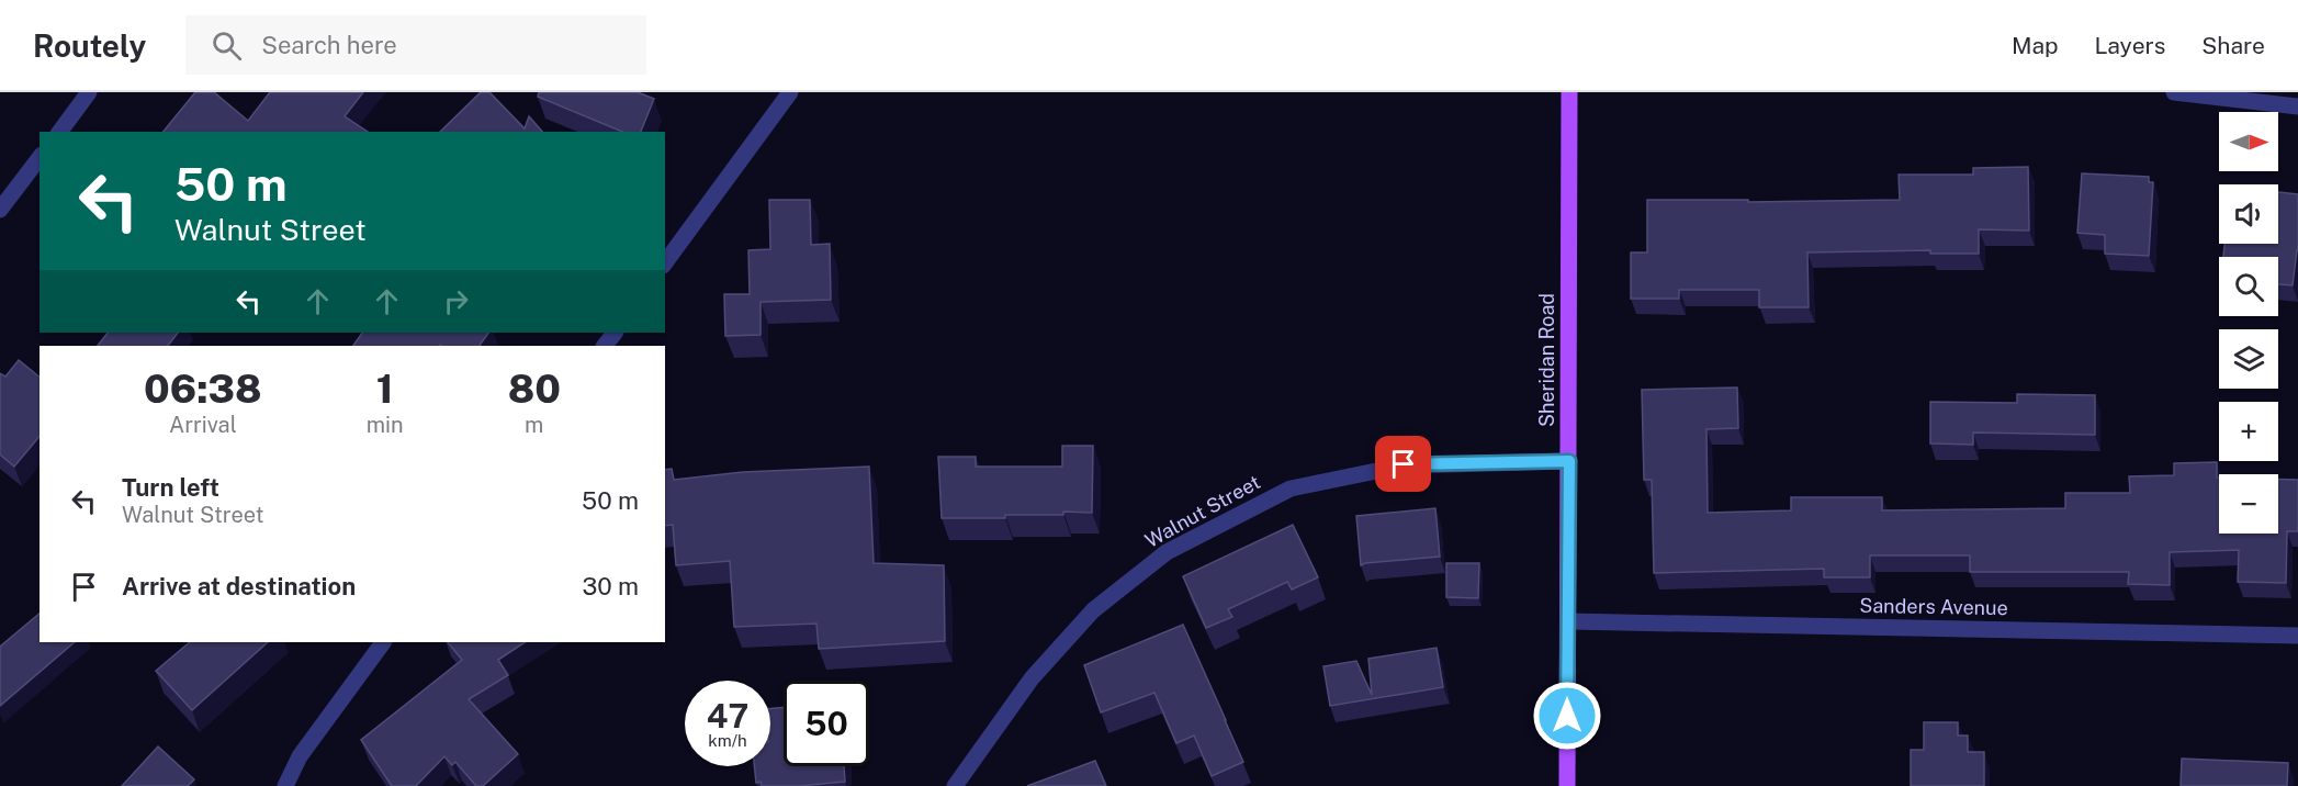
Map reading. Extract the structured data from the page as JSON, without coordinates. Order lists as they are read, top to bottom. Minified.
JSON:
{"streets":{"main road":["Sheridan Road"],"street":["Walnut Street","Sanders Avenue"]},"crossings":[["Sheridan Road","Walnut Street"],["Sheridan Road","Sanders Avenue"]],"north":"right","page":{"header":"Routely","search":"Search here","nav":["Map","Layers","Share"],"map_buttons":["+","−"],"turn":["50 m","Walnut Street"],"eta":["06:38","Arrival","1","min","80","m"],"list":[{"name":"Turn left","note":"Walnut Street","value":"50 m"},{"name":"Arrive at destination","value":"30 m"}],"speed":"47 km/h","limit":"50"}}
